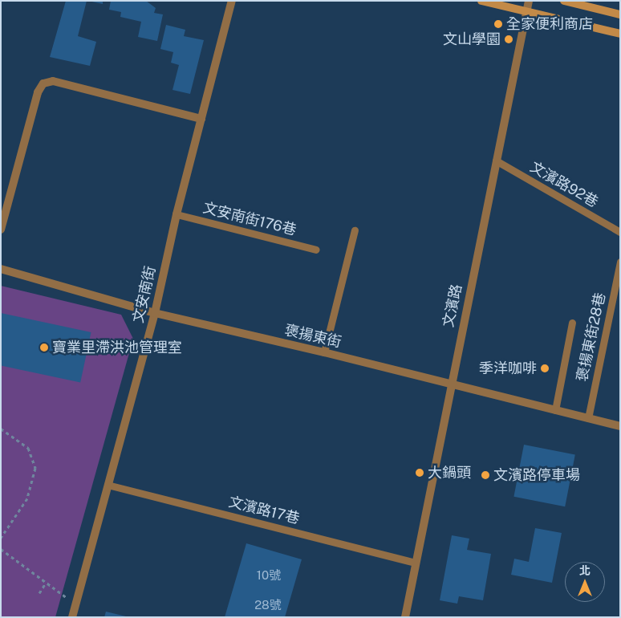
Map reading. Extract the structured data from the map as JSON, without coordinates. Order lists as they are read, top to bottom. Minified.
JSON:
{"streets":{"street":["文安南街","文濱路","褒揚東街"],"lane":["文濱路92巷","文安南街176巷","褒揚東街28巷","文濱路17巷"]},"crossings":[["文濱路92巷","文濱路"],["文安南街176巷","文安南街"],["文安南街","褒揚東街"],["文安南街","文濱路17巷"],["文濱路","褒揚東街"],["文濱路","文濱路17巷"],["褒揚東街","褒揚東街28巷"]],"places":["全家便利商店","文山學園","寶業里滯洪池管理室","季洋咖啡","大鍋頭","文濱路停車場"],"house_numbers":["10號","28號"],"north":"top"}
